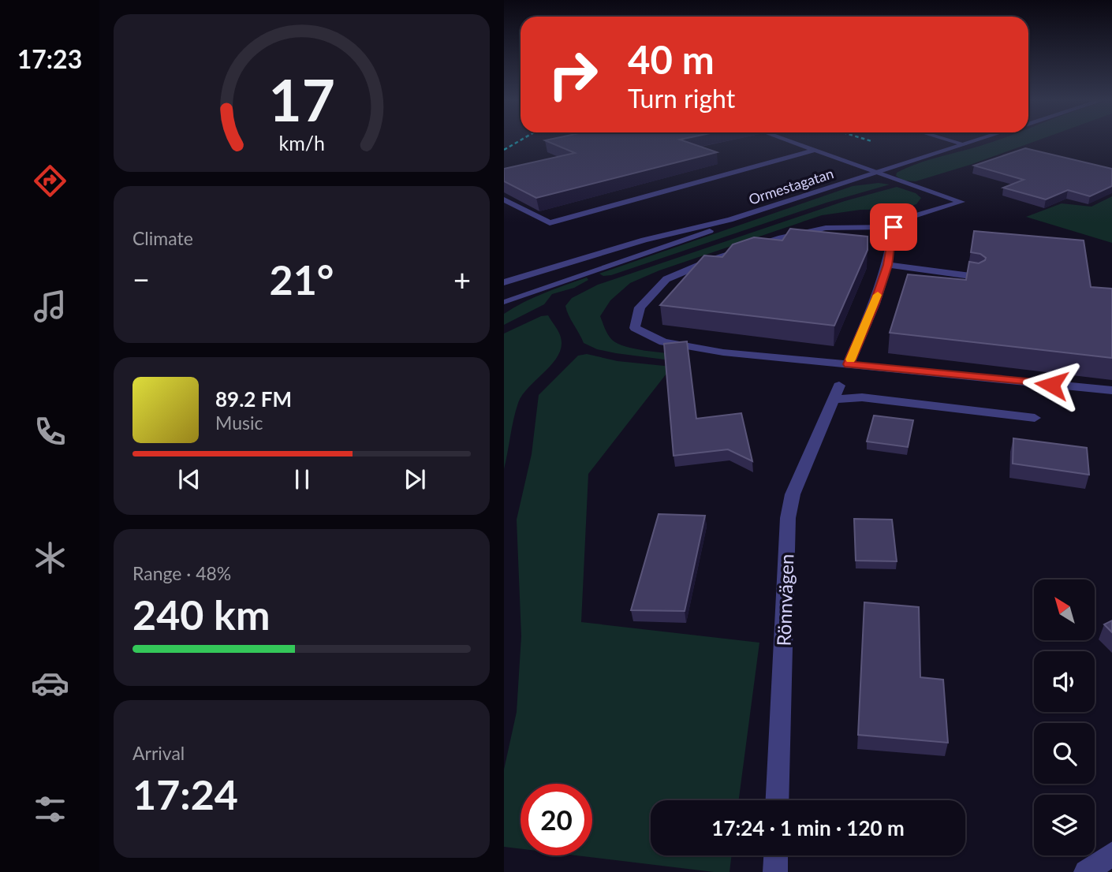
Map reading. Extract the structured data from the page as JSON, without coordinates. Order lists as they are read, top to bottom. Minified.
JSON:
{"streets":{"street":["Ormestagatan","Rönnvägen"]},"north":"top left","page":{"tabs":"17:23","turn":["40 m","Turn right"],"tile":["Climate",["Range · 48%","240 km"],["Arrival","17:24"]],"heat":["−","21°","+"],"song":["89.2 FM","Music"],"limit":"20","trip":"17:24 · 1 min · 120 m","gauge":["17","km/h"]}}
